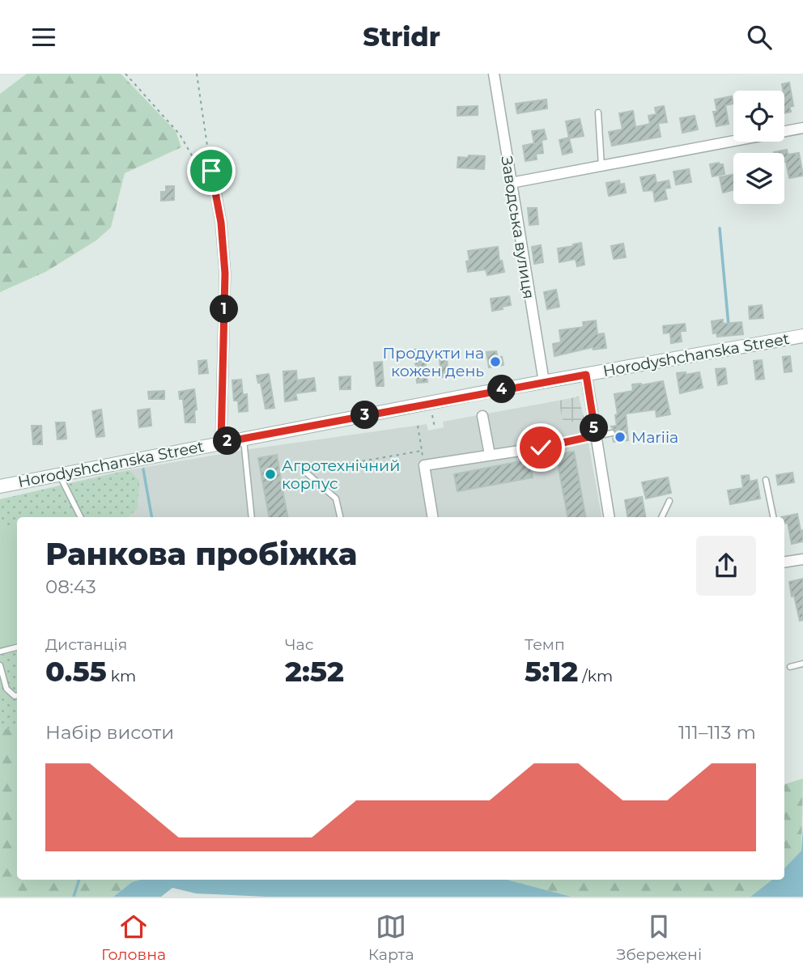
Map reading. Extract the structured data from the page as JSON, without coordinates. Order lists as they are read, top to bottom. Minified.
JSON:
{"streets":{"street":["Заводська вулиця","Horodyshchanska Street"]},"crossings":[["Заводська вулиця","Horodyshchanska Street"]],"places":["Продукти на кожен день","Mariia","Агротехнічний корпус"],"page":{"header":"Stridr","pins":["1","4","3","5","2"],"heading":["Ранкова пробіжка","08:43"],"stats":[["Дистанція","0.55 km"],["Час","2:52"],["Темп","5:12 /km"]],"chart":["Набір висоти","111–113 m"],"tabs":["Головна","Карта","Збережені"]}}
